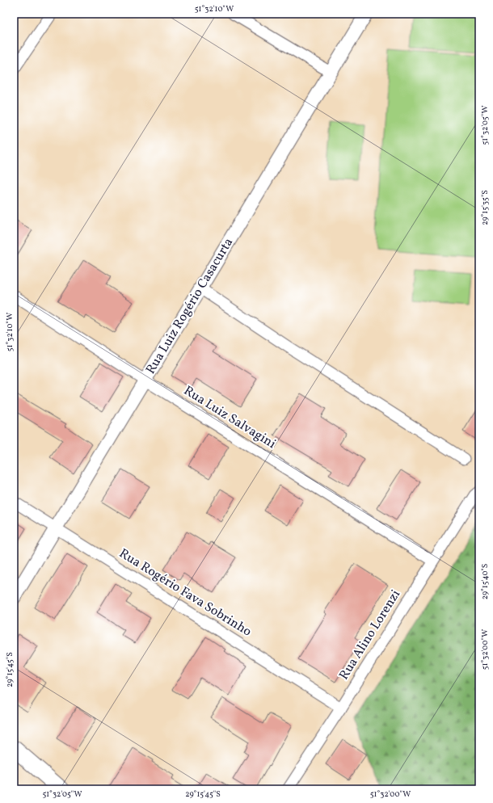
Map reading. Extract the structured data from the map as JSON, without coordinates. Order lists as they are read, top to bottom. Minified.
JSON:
{"streets":{"street":["Rua Luiz Rogério Casacurta","Rua Luiz Salvagini","Rua Rogério Fava Sobrinho","Rua Alino Lorenzi"]},"crossings":[["Rua Luiz Rogério Casacurta","Rua Luiz Salvagini"],["Rua Luiz Rogério Casacurta","Rua Rogério Fava Sobrinho"],["Rua Luiz Salvagini","Rua Alino Lorenzi"],["Rua Rogério Fava Sobrinho","Rua Alino Lorenzi"]],"coordinates":["51°32'10\"W","51°32'05\"W","29°15'35\"S","29°15'40\"S","51°32'00\"W","29°15'45\"S"]}
